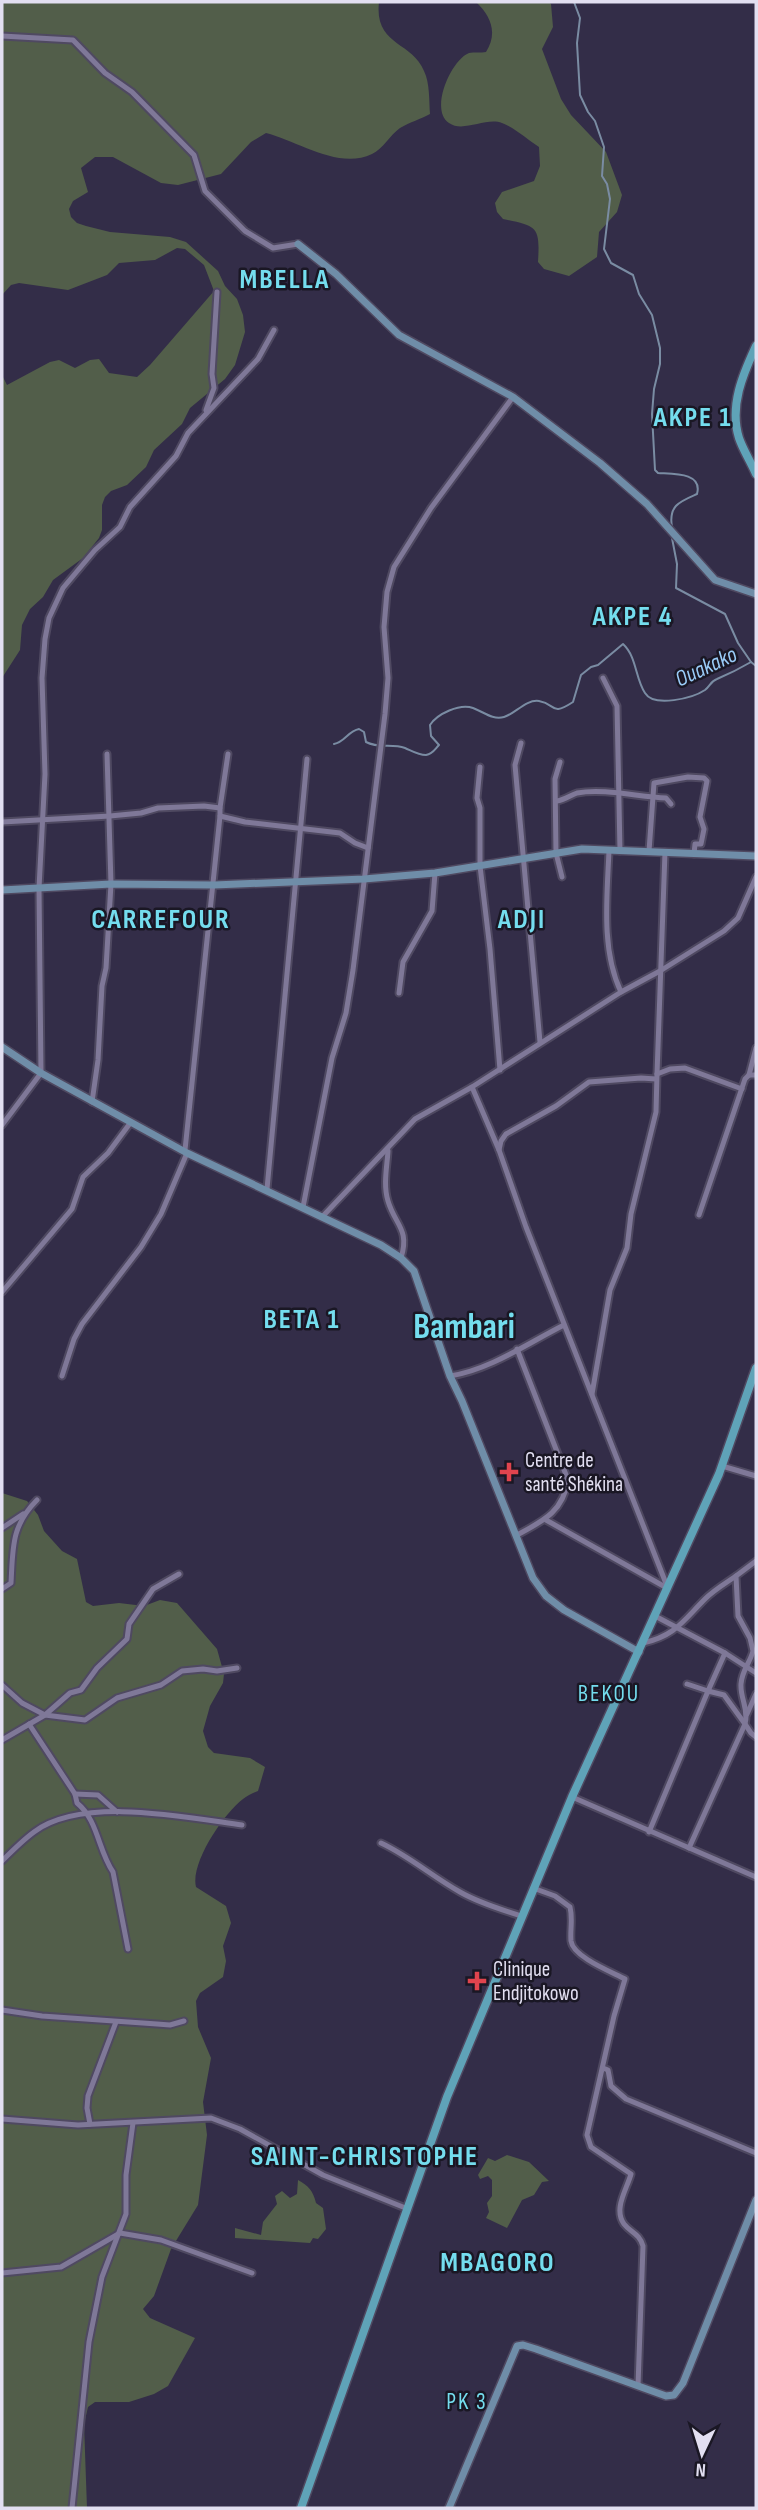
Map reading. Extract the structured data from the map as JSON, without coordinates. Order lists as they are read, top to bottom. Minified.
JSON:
{"districts":["MBELLA","AKPE 1","AKPE 4","CARREFOUR","ADJI","BETA 1","Bambari","BEKOU","SAINT-CHRISTOPHE","MBAGORO","PK 3"],"water":["Ouakako"],"places":{"health":["Centre de santé Shékina","Clinique Endjitokowo"]},"north":"bottom"}
